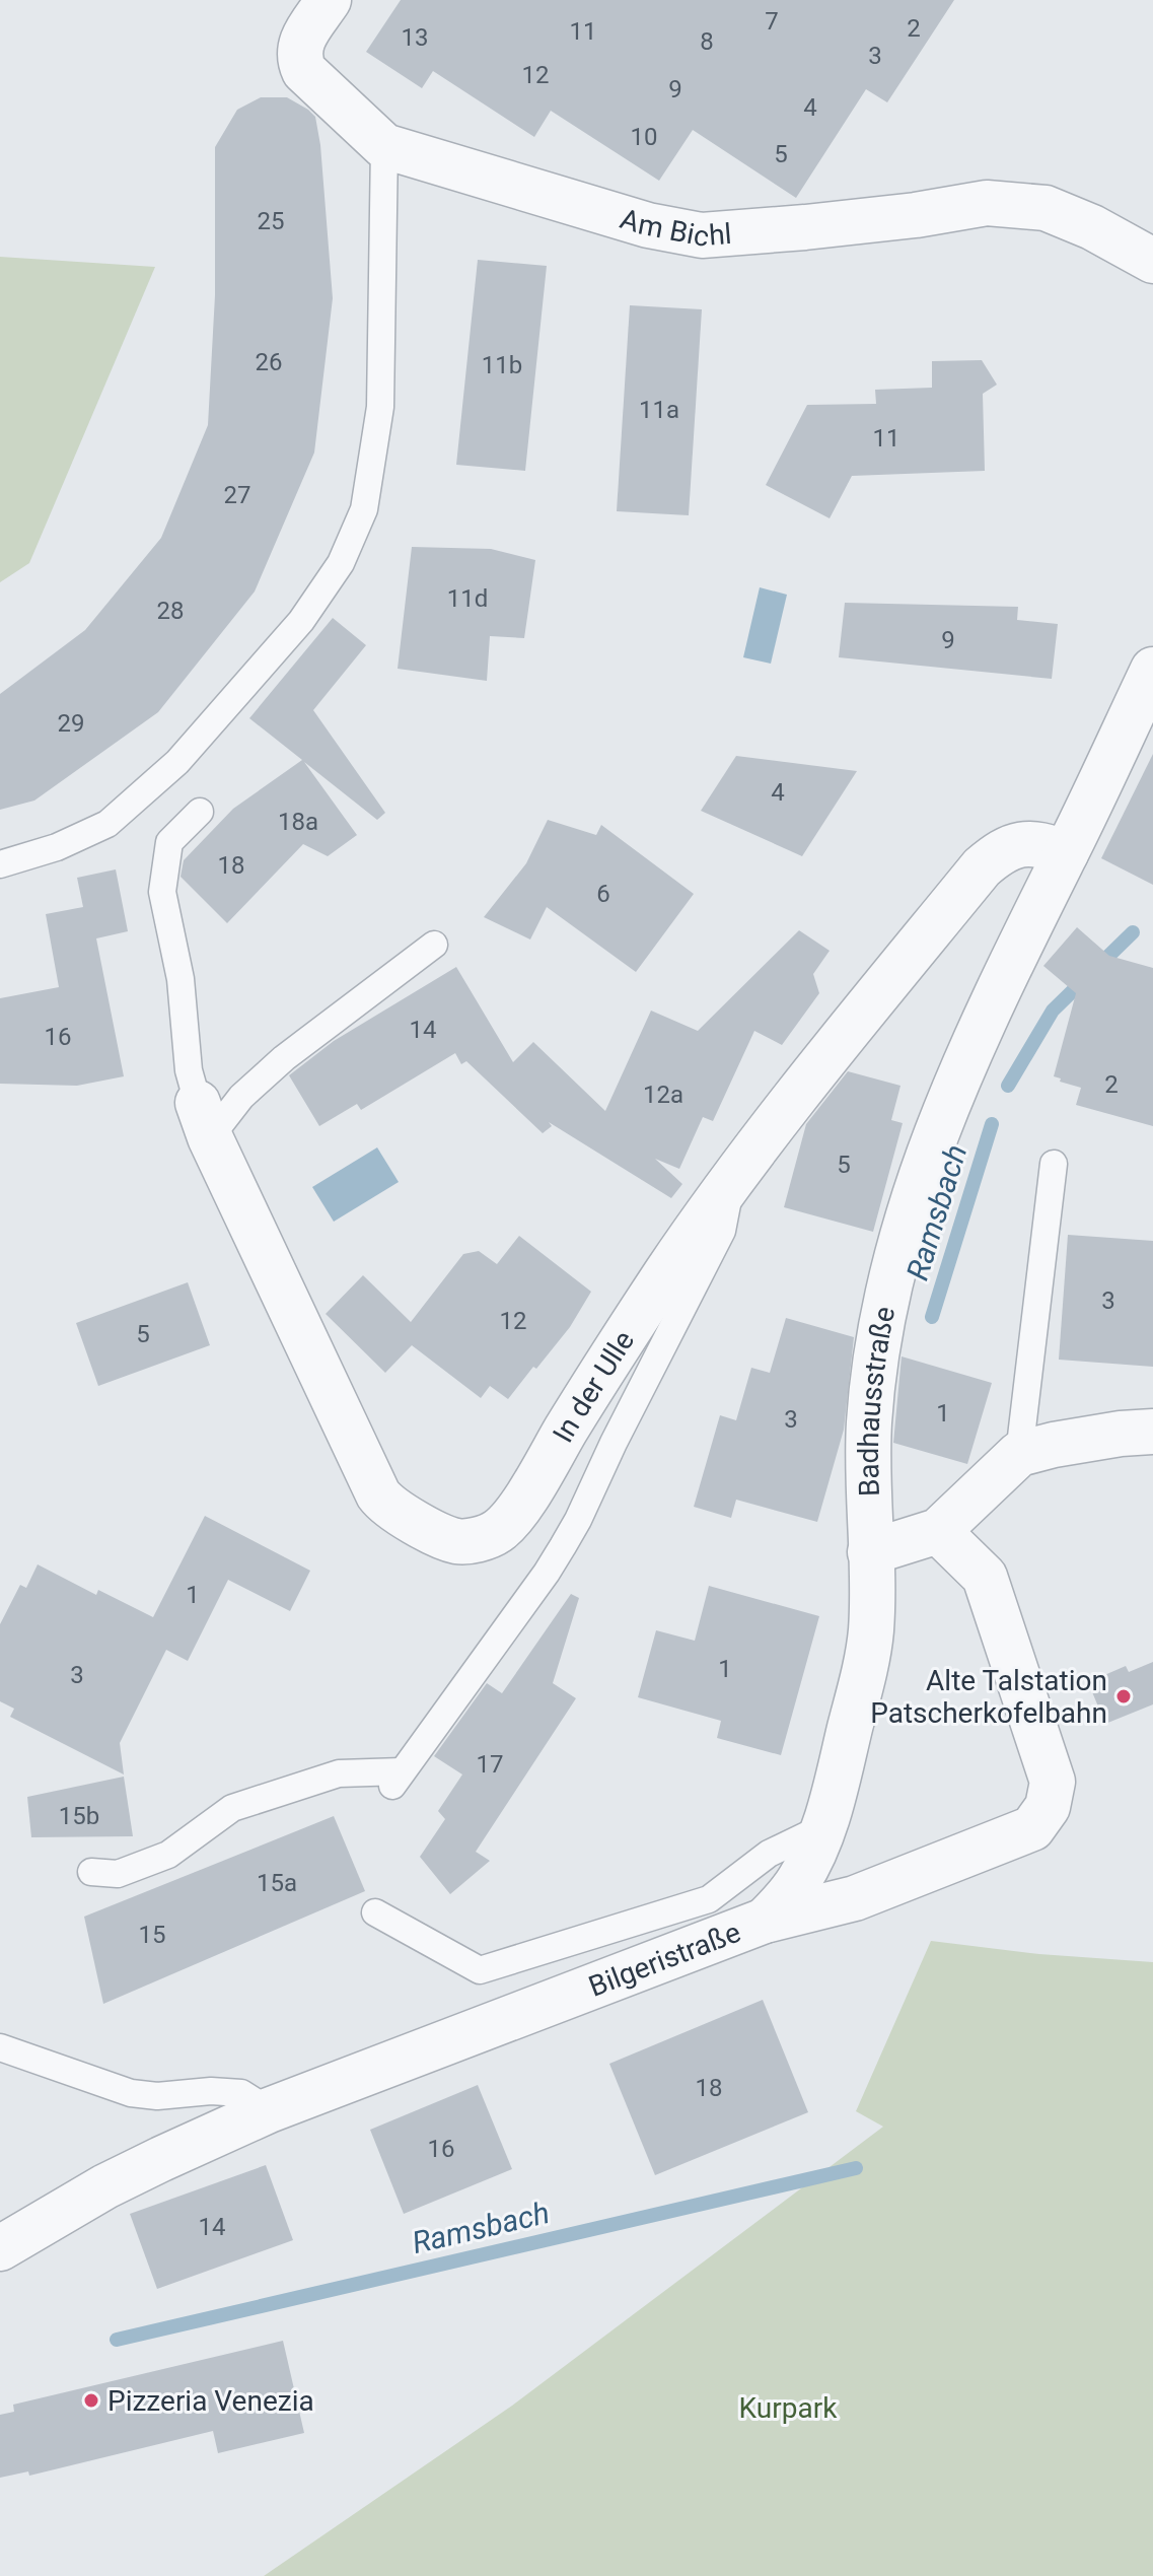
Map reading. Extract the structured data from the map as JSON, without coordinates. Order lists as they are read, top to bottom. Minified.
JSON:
{"streets":{"street":["Am Bichl","In der Ulle","Badhausstraße","Bilgeristraße"]},"crossings":[["In der Ulle","Badhausstraße"],["Badhausstraße","Bilgeristraße"]],"water":["Ramsbach"],"parks":["Kurpark"],"places":["Alte Talstation Patscherkofelbahn","Pizzeria Venezia"],"house_numbers":["7","2","11","13","8","3","12","9","4","10","5","25","26","11b","11a","11","27","11d","28","9","29","4","18a","18","6","14","16","2","12a","5","3","12","5","1","3","1","1","3","17","15b","15a","15","18","16","14"]}
